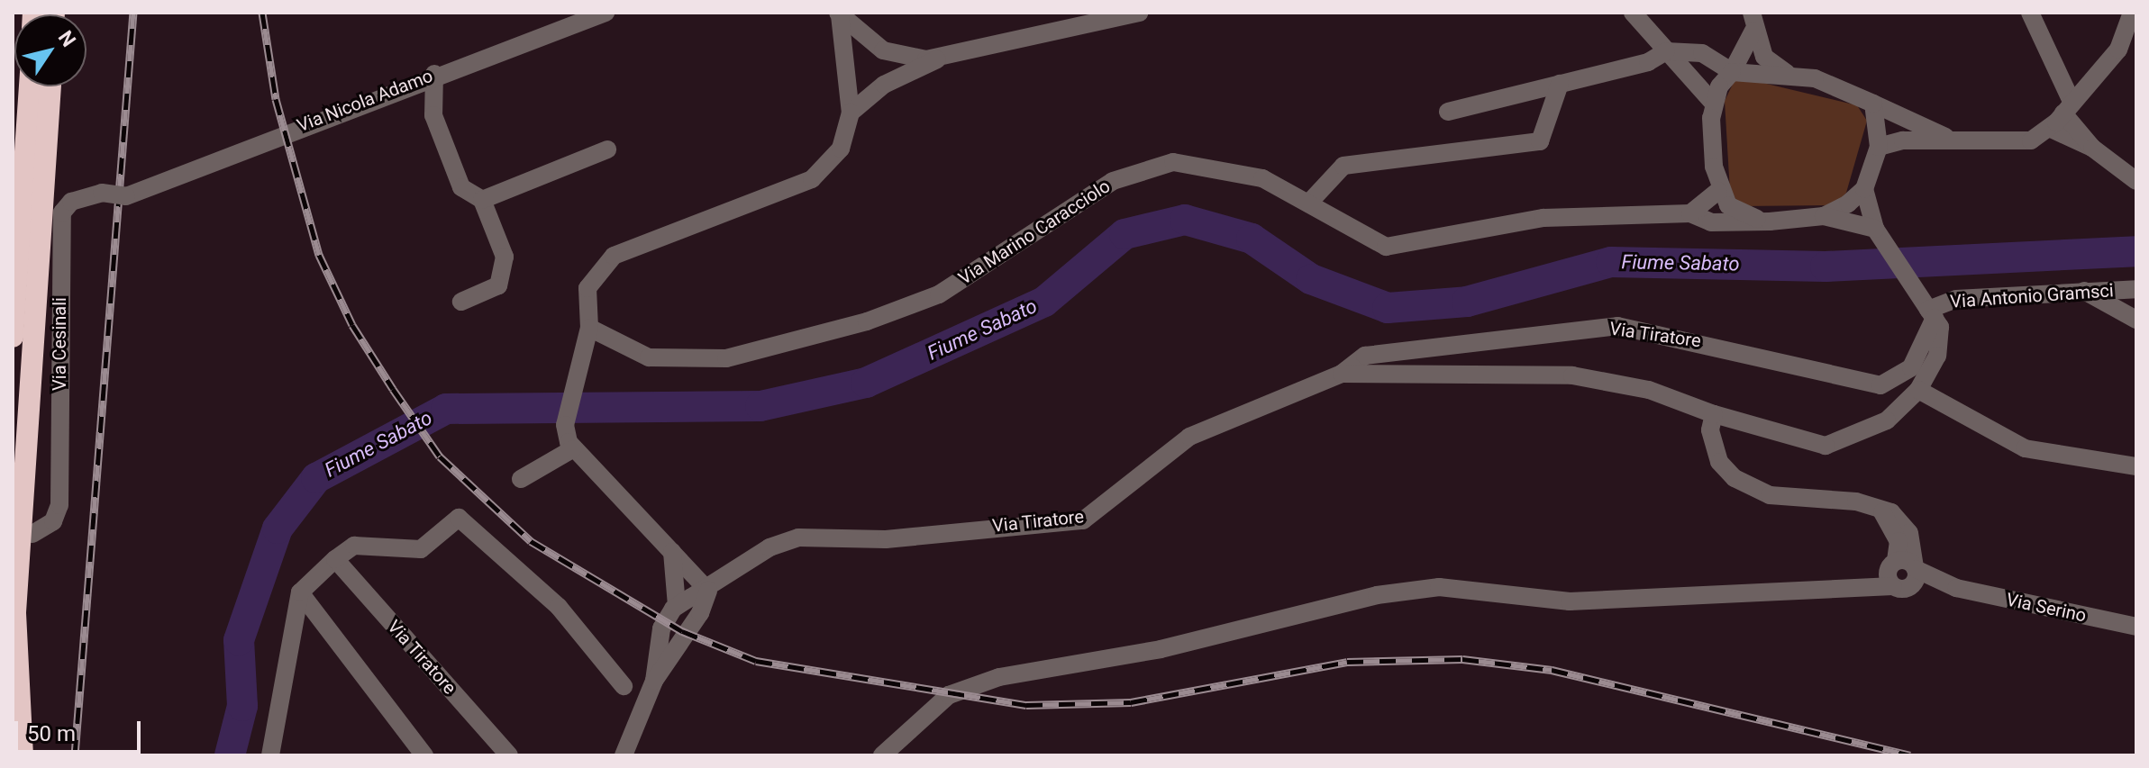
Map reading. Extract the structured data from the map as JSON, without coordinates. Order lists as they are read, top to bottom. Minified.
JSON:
{"streets":{"street":["Via Nicola Adamo","Via Marino Caracciolo","Via Antonio Gramsci","Via Tiratore","Via Cesinali","Via Serino"]},"crossings":[["Via Nicola Adamo","Via Cesinali"],["Via Antonio Gramsci","Via Tiratore"]],"water":["Fiume Sabato"],"scale_bar":"50 m","north":"top right"}
